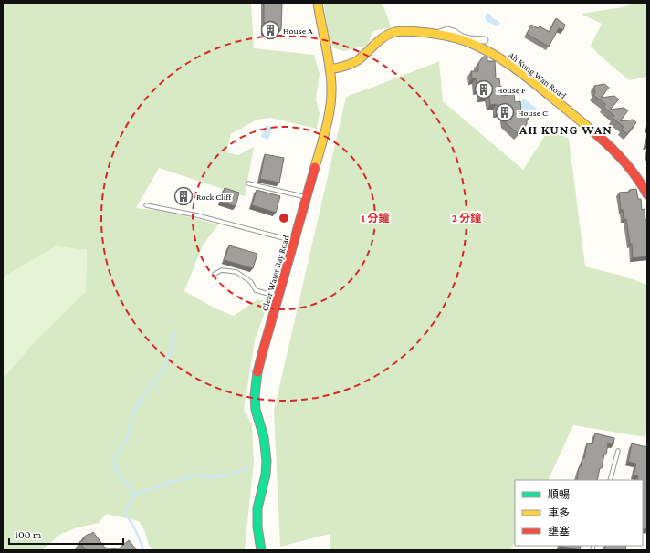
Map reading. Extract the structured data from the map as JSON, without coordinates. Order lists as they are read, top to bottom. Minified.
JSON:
{"streets":{"main road":["Ah Kung Wan Road","Clear Water Bay Road"]},"crossings":[["Ah Kung Wan Road","Clear Water Bay Road"]],"districts":["AH KUNG WAN"],"places":{"building":["House A","House F","House C","Rock Cliff"]},"legend":["順暢","車多","壅塞"],"scale_bar":"100 m","rings":["1 分鐘","2 分鐘"]}
